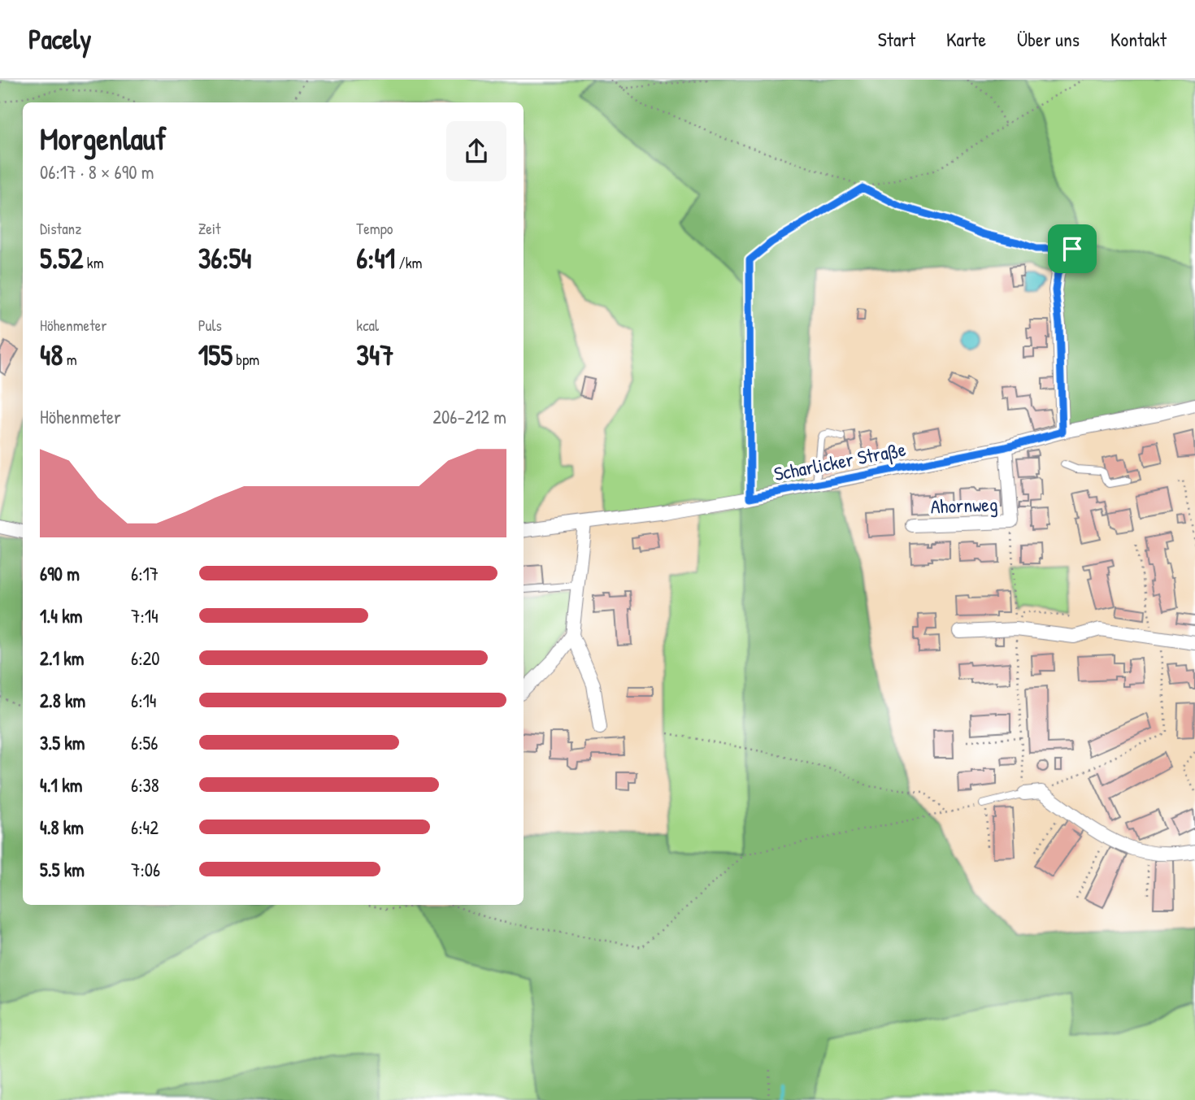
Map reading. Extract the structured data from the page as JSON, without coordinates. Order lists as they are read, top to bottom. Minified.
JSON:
{"streets":{"street":["Scharlicker Straße","Ahornweg"]},"crossings":[["Scharlicker Straße","Ahornweg"]],"page":{"header":"Pacely","nav":["Start","Karte","Über uns","Kontakt"],"heading":["Morgenlauf","06:17 · 8 × 690 m"],"stats":[["Distanz","5.52 km"],["Zeit","36:54"],["Tempo","6:41 /km"],["Höhenmeter","48 m"],["Puls","155 bpm"],["kcal","347"]],"chart":["Höhenmeter","206–212 m"],"list":[{"name":"690 m","note":"6:17"},{"name":"1.4 km","note":"7:14"},{"name":"2.1 km","note":"6:20"},{"name":"2.8 km","note":"6:14"},{"name":"3.5 km","note":"6:56"},{"name":"4.1 km","note":"6:38"},{"name":"4.8 km","note":"6:42"},{"name":"5.5 km","note":"7:06"}]}}
